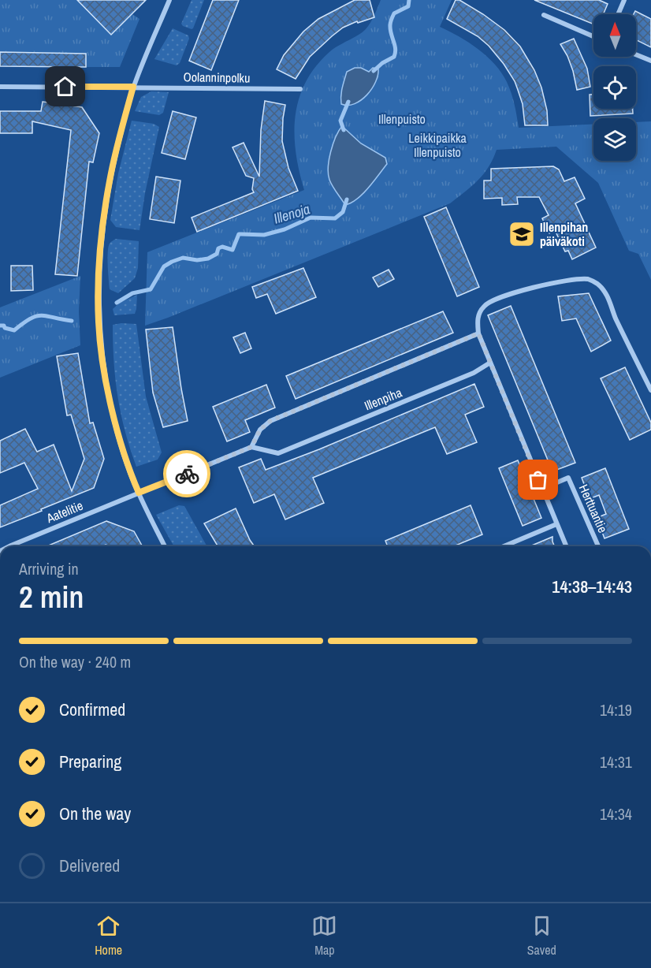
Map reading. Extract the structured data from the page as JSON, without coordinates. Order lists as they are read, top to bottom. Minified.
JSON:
{"streets":{"street":["Oolanninpolku","Illenpiha","Herttuantie","Aatelitie"]},"water":["Illenoja"],"parks":["Illenpuisto","Leikkipaikka Illenpuisto"],"places":{"school or university":["Illenpihan päiväkoti"]},"north":"top","page":{"heading":["2 min","Arriving in","14:38–14:43"],"bar":"On the way · 240 m","list":[["Confirmed","14:19"],["Preparing","14:31"],["On the way","14:34"],"Delivered"],"tabs":["Home","Map","Saved"]}}
